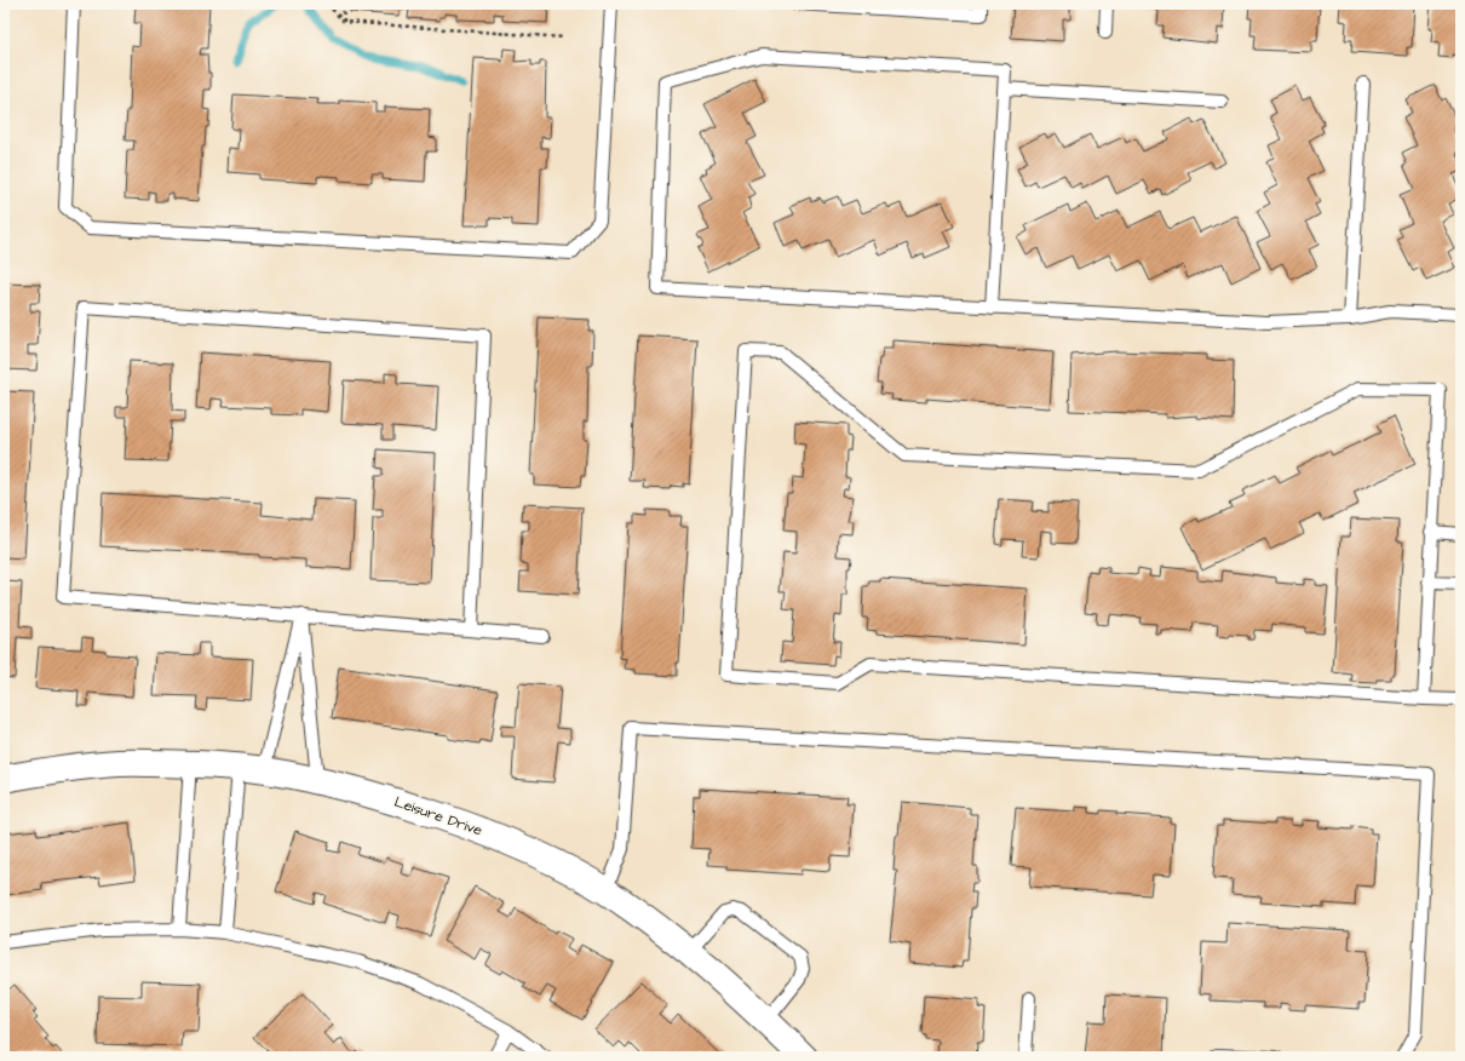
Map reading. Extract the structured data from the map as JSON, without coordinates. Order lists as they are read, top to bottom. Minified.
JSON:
{"streets":{"street":["Leisure Drive"]}}
